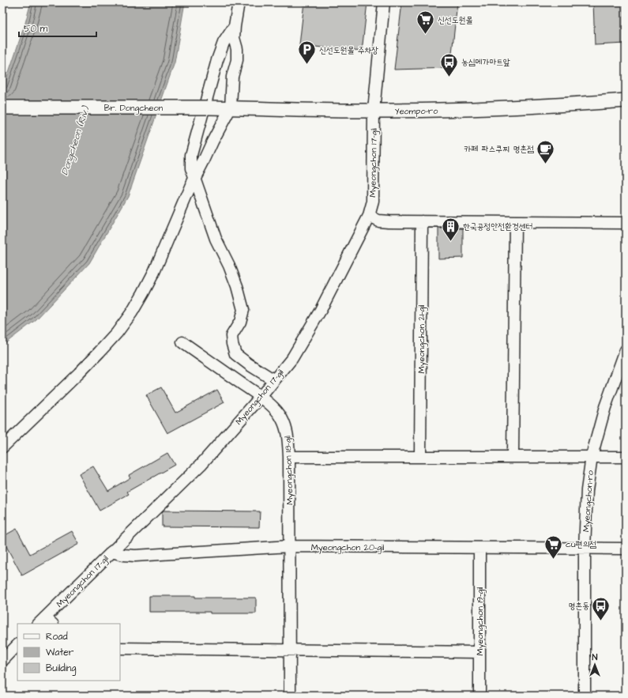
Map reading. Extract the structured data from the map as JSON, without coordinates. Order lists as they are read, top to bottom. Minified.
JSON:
{"streets":{"main road":["Br. Dongcheon","Yeompo-ro"],"street":["Myeongchon 17-gil","Myeongchon 21-gil","Myeongchon 18-gil","Myeongchon-ro","Myeongchon 20-gil","Myeongchon 19-gil"]},"crossings":[["Br. Dongcheon","Yeompo-ro"],["Yeompo-ro","Myeongchon 17-gil"],["Myeongchon 17-gil","Myeongchon 18-gil"],["Myeongchon 17-gil","Myeongchon 20-gil"],["Myeongchon 18-gil","Myeongchon 20-gil"],["Myeongchon-ro","Myeongchon 20-gil"],["Myeongchon 20-gil","Myeongchon 19-gil"]],"water":["Dongcheon (Riv.)"],"places":{"supermarket":["신선도원몰","cu편의점"],"parking":["신선도원몰 주차장"],"bus stop":["농심메가마트앞","명촌동"],"cafe":["카페 파스쿠찌 명촌점"],"building":["한국공정안전환경센터"]},"legend":["Road","Water","Building"],"scale_bar":"50 m","north":"top"}
